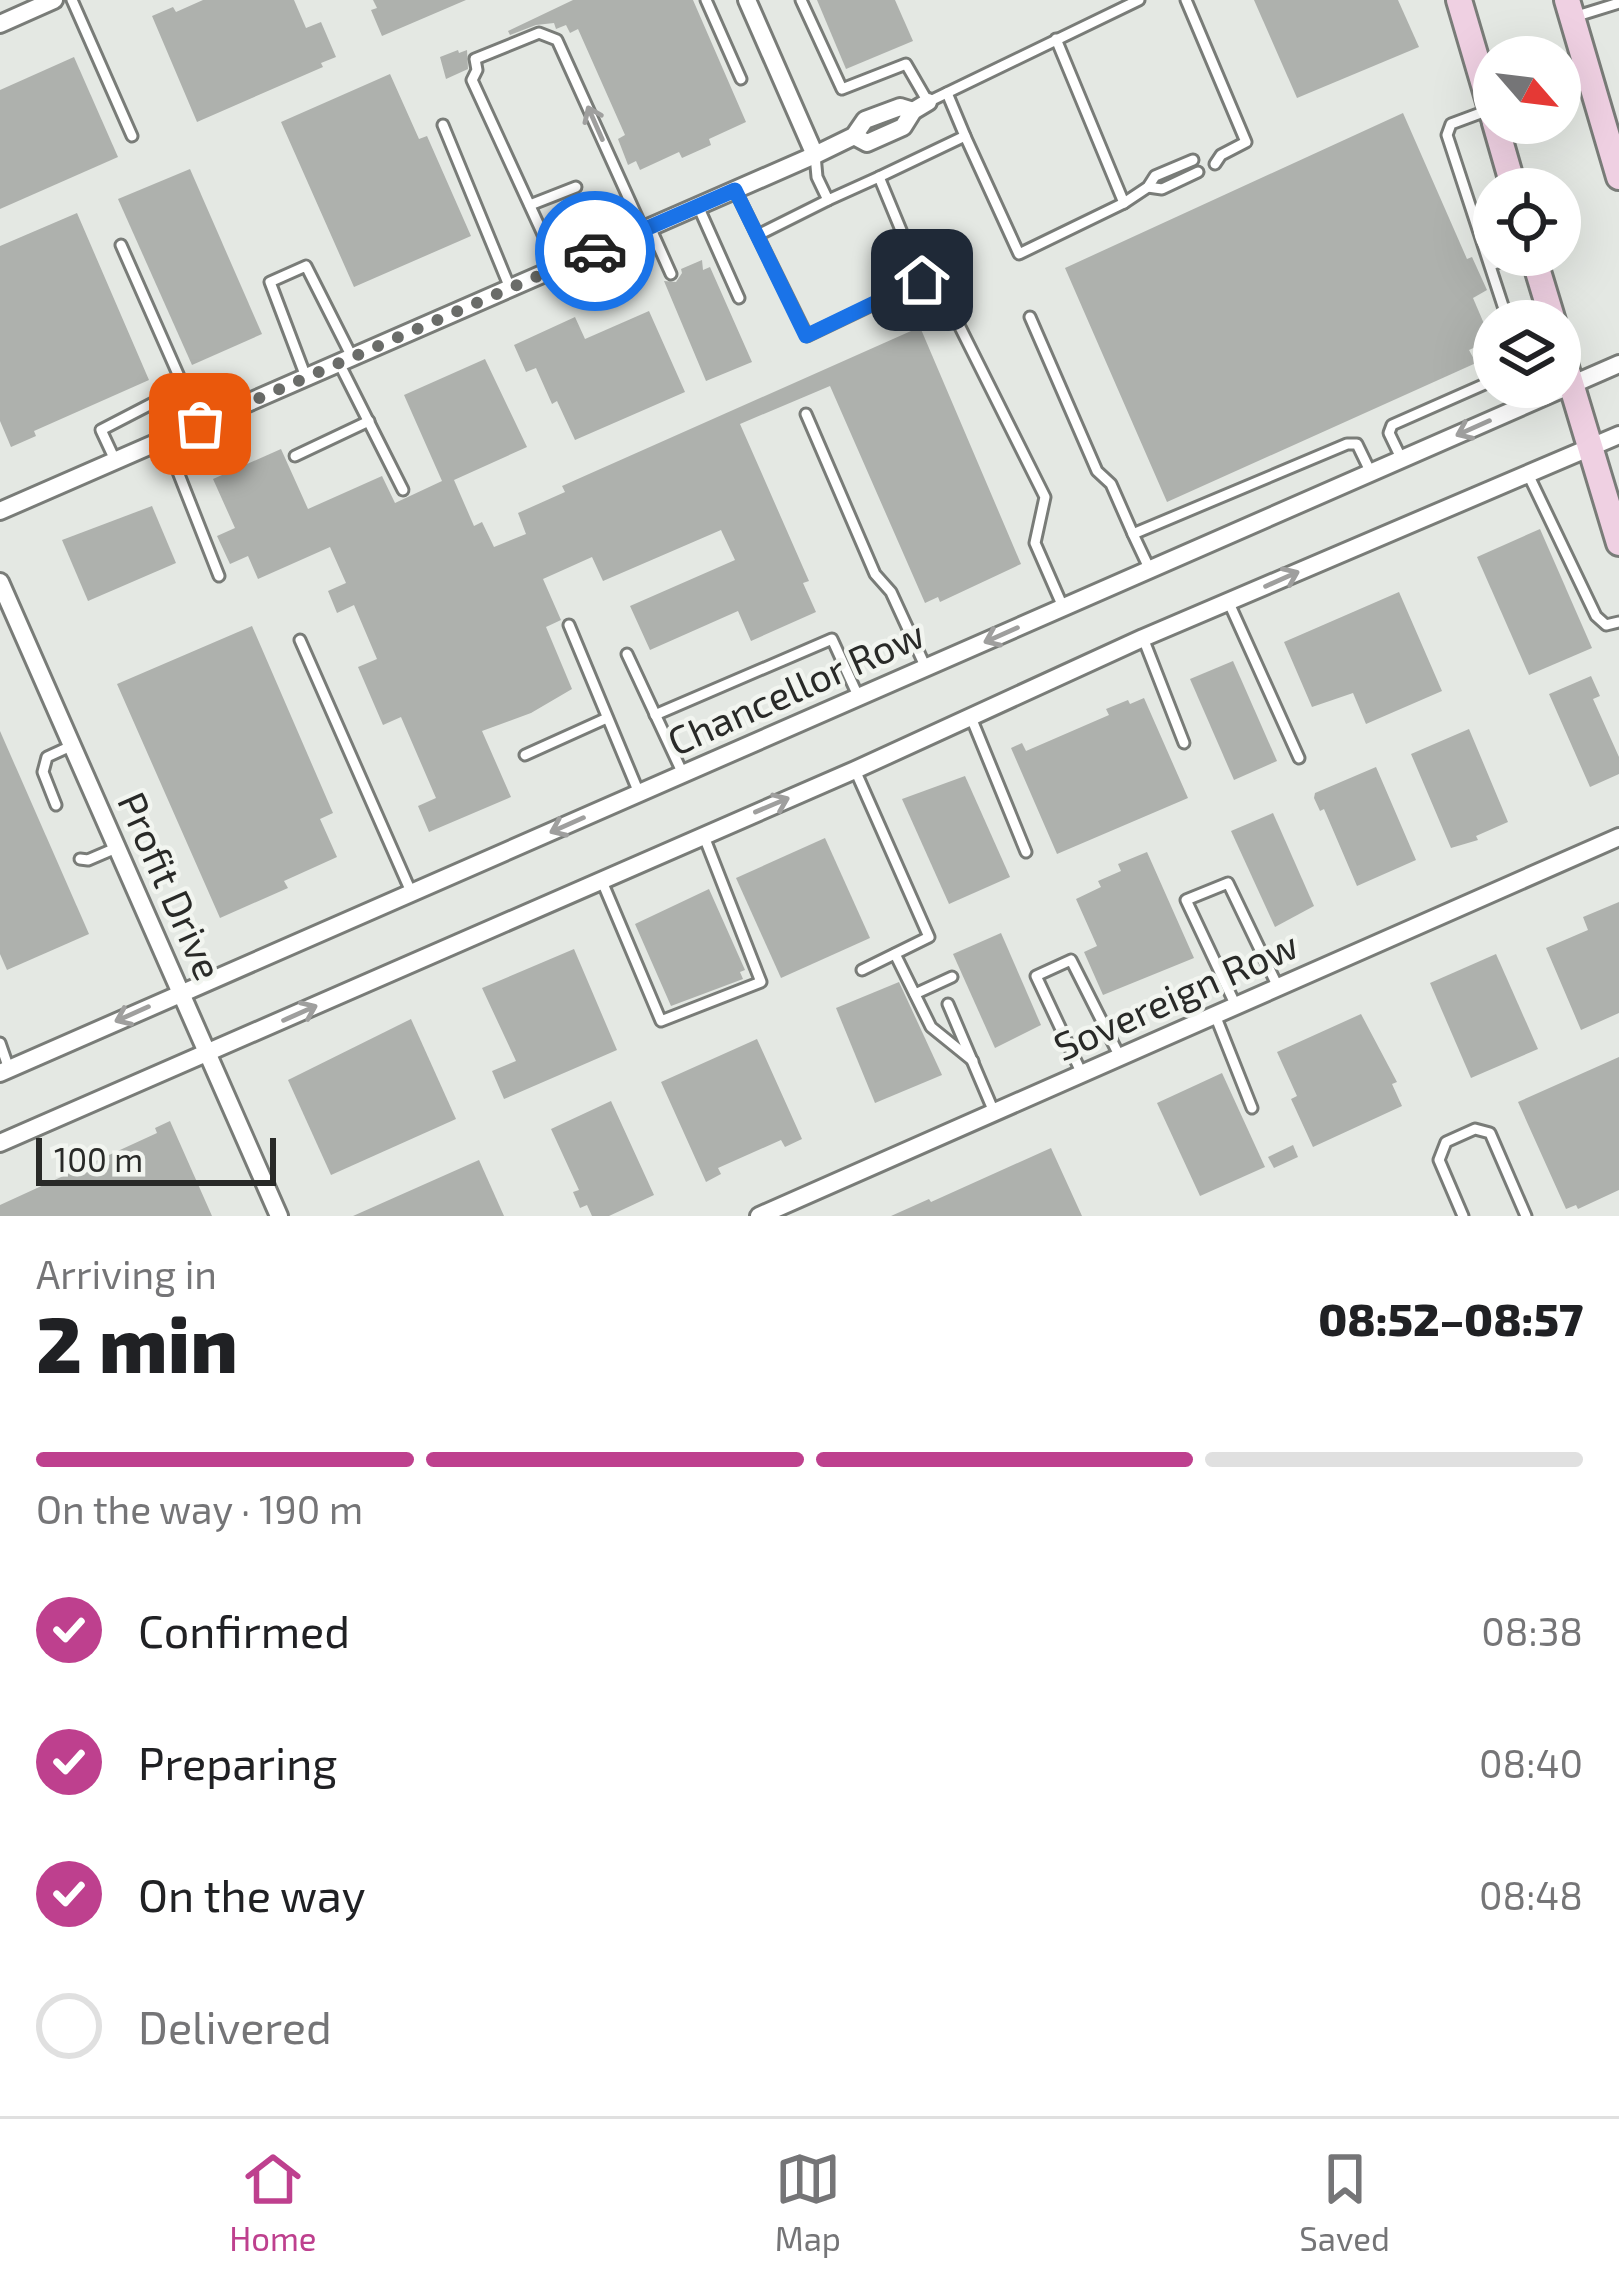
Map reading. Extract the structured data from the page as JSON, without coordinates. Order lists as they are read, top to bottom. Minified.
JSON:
{"streets":{"street":["Chancellor Row","Profit Drive","Sovereign Row"]},"crossings":[["Chancellor Row","Profit Drive"]],"scale_bar":"100 m","north":"bottom right","page":{"scale":"100 m","heading":["2 min","Arriving in","08:52–08:57"],"bar":"On the way · 190 m","list":[["Confirmed","08:38"],["Preparing","08:40"],["On the way","08:48"],"Delivered"],"tabs":["Home","Map","Saved"]}}
